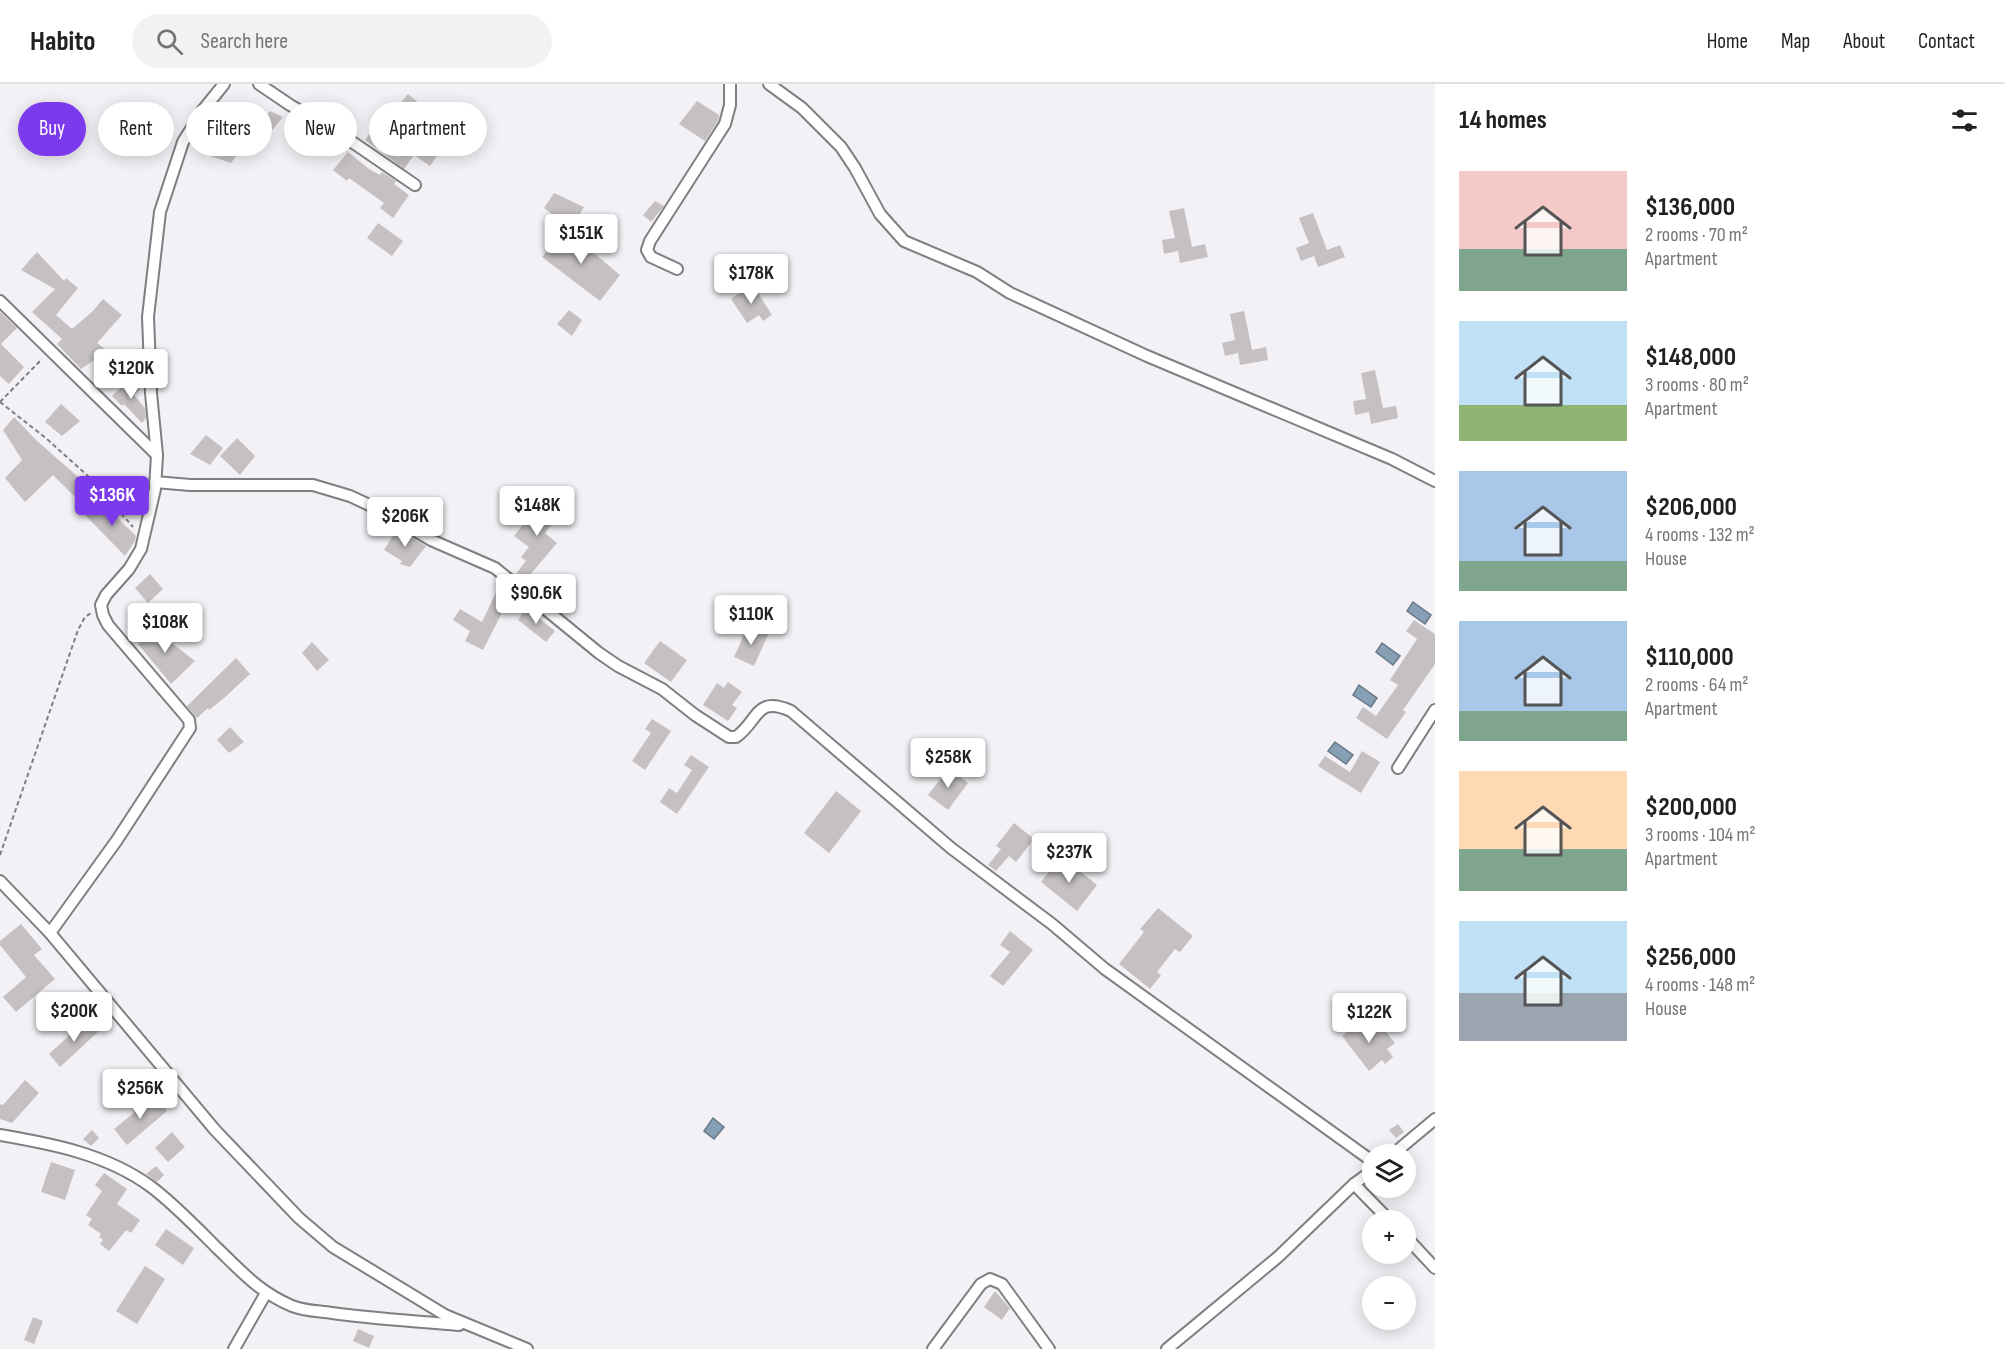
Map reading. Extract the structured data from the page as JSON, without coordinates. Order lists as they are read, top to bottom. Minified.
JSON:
{"page":{"header":"Habito","search":"Search here","nav":["Home","Map","About","Contact"],"heading":"14 homes","chip":["Buy","Rent","Filters","New","Apartment"],"list":[{"name":"$136,000","note":"2 rooms · 70 m² · Apartment"},{"name":"$148,000","note":"3 rooms · 80 m² · Apartment"},{"name":"$206,000","note":"4 rooms · 132 m² · House"},{"name":"$110,000","note":"2 rooms · 64 m² · Apartment"},{"name":"$200,000","note":"3 rooms · 104 m² · Apartment"},{"name":"$256,000","note":"4 rooms · 148 m² · House"}],"price":["$151K","$178K","$120K","$136K","$148K","$206K","$90.6K","$110K","$108K","$258K","$237K","$200K","$122K","$256K"],"map_buttons":["+","−"]}}
